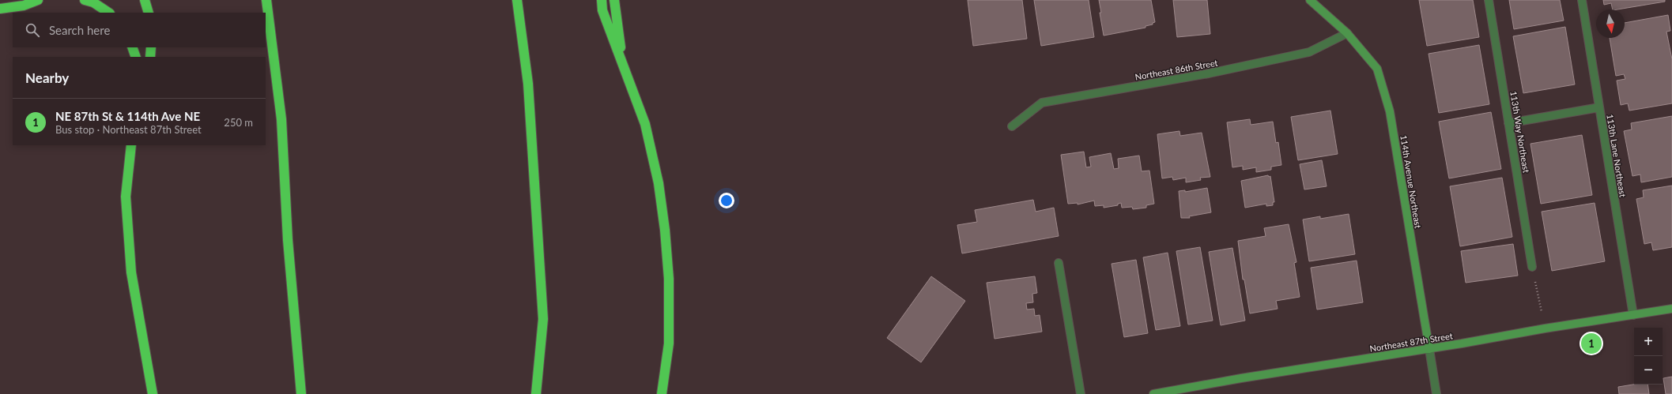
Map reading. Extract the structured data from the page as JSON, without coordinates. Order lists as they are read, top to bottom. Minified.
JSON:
{"streets":{"street":["Northeast 86th Street","113th Way Northeast","113th Lane Northeast","114th Avenue Northeast","Northeast 87th Street"]},"crossings":[["Northeast 86th Street","114th Avenue Northeast"],["113th Lane Northeast","Northeast 87th Street"],["114th Avenue Northeast","Northeast 87th Street"]],"north":"bottom","page":{"search":"Search here","heading":"Nearby","list":[{"mark":"1","name":"NE 87th St & 114th Ave NE","note":"Bus stop · Northeast 87th Street","value":"250 m"}],"map_buttons":["+","−"],"pins":"1"}}
